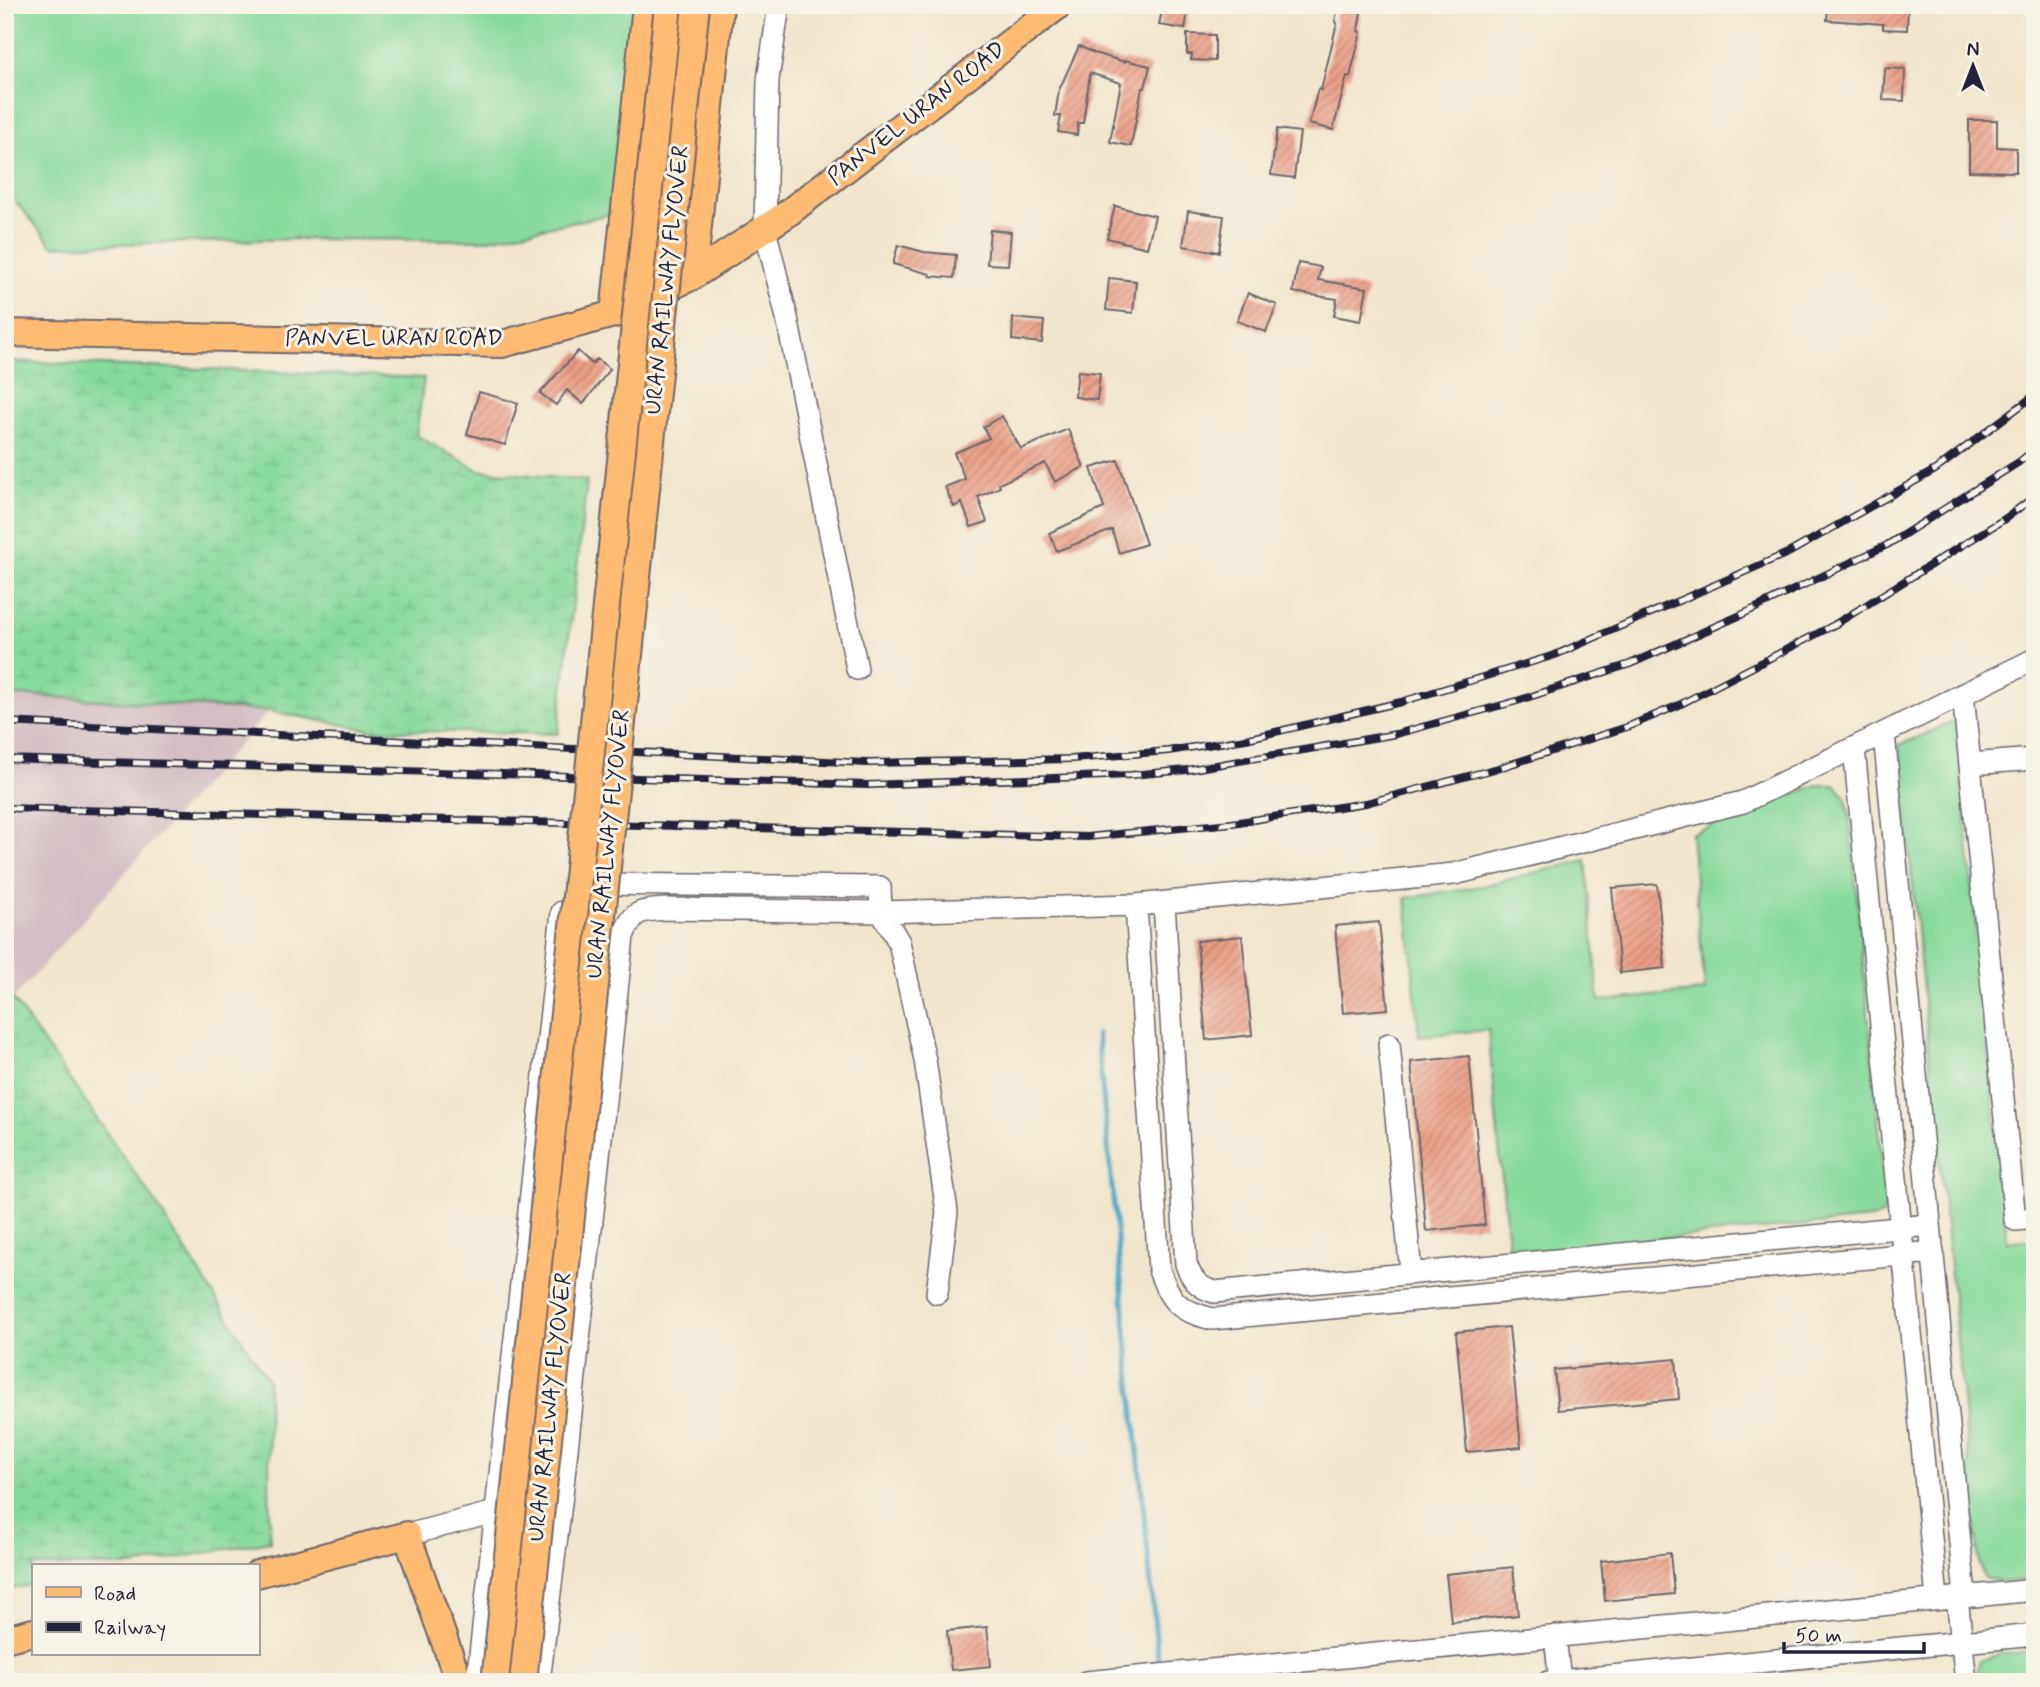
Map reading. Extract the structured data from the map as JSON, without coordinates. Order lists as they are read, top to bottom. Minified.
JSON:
{"streets":{"main road":["PANVEL URAN ROAD","URAN RAILWAY FLYOVER"]},"legend":["Road","Railway"],"scale_bar":"50 m","north":"top"}
